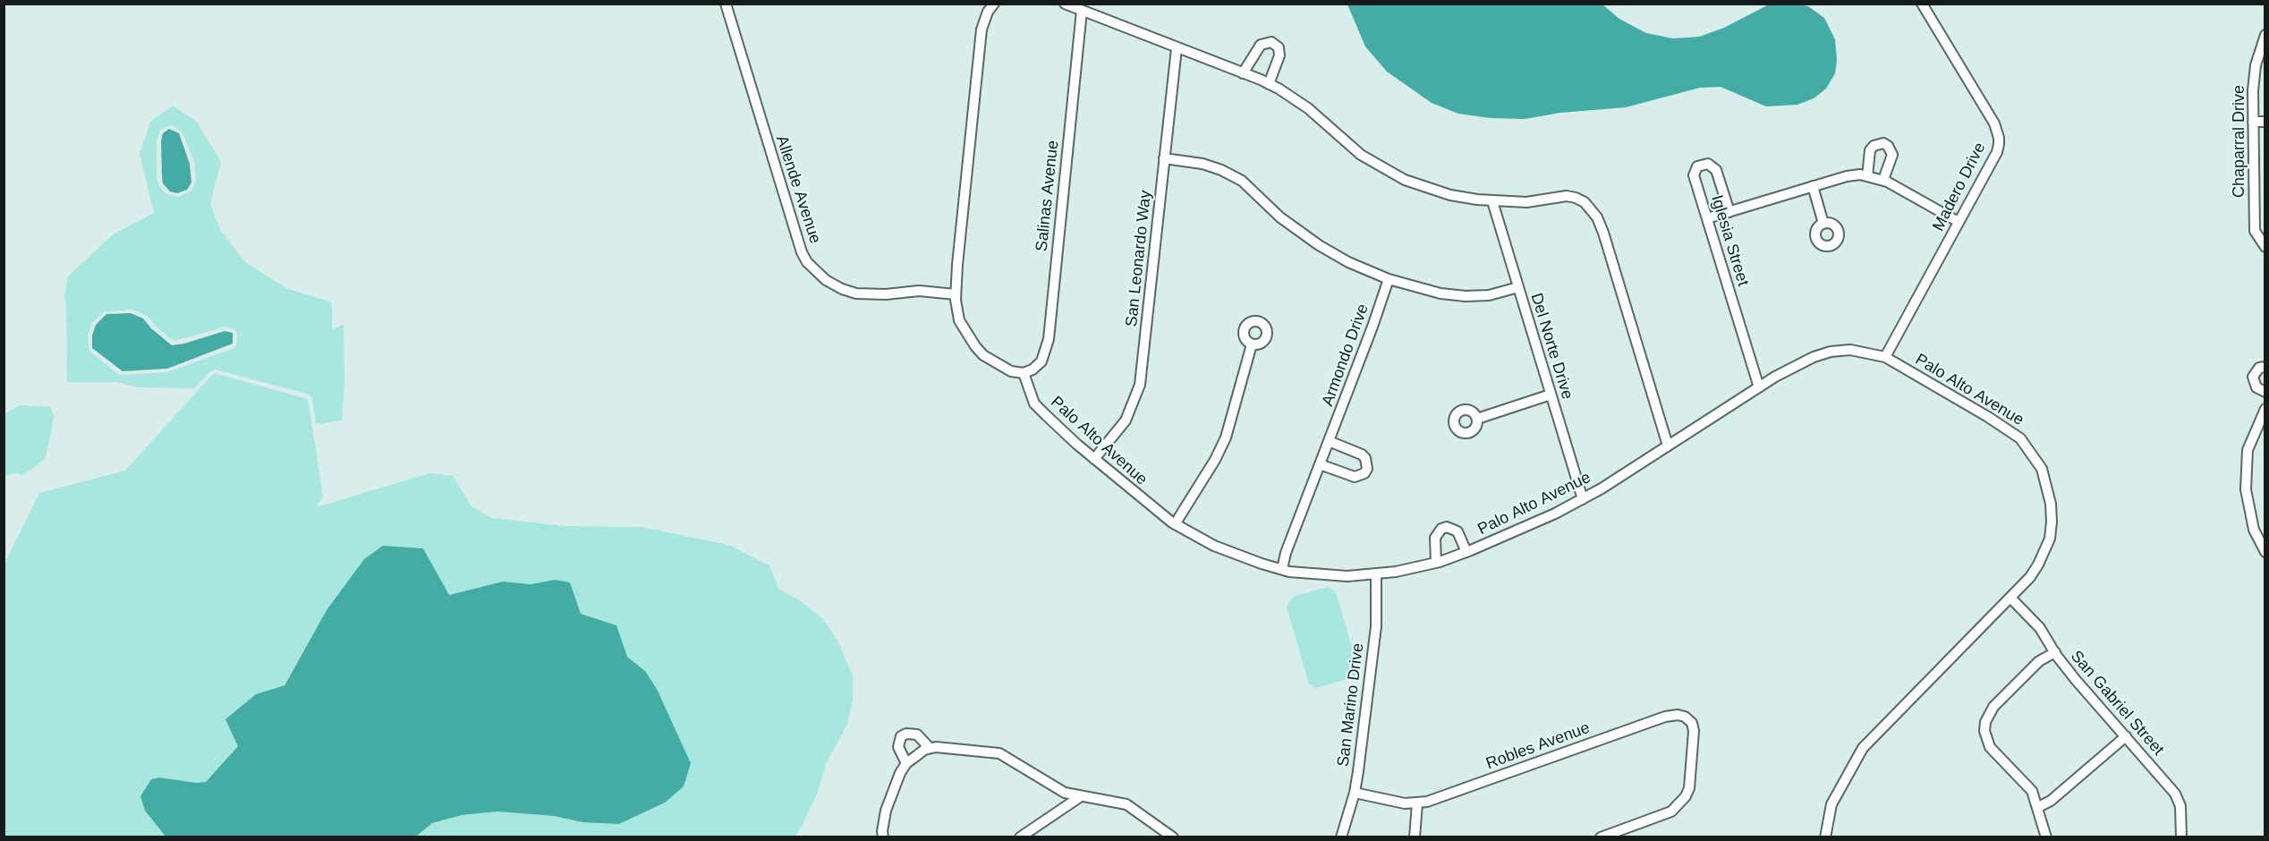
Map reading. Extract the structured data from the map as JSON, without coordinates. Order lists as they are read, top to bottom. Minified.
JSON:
{"streets":{"street":["Chaparral Drive","Madero Drive","Allende Avenue","Salinas Avenue","Iglesia Street","San Leonardo Way","Del Norte Drive","Armondo Drive","Palo Alto Avenue","San Gabriel Street","San Marino Drive","Robles Avenue"]},"crossings":[["Madero Drive","Palo Alto Avenue"],["Salinas Avenue","Palo Alto Avenue"],["Iglesia Street","Palo Alto Avenue"],["San Leonardo Way","Palo Alto Avenue"],["Del Norte Drive","Palo Alto Avenue"],["Armondo Drive","Palo Alto Avenue"],["Palo Alto Avenue","San Gabriel Street"],["Palo Alto Avenue","San Marino Drive"],["San Marino Drive","Robles Avenue"]]}
